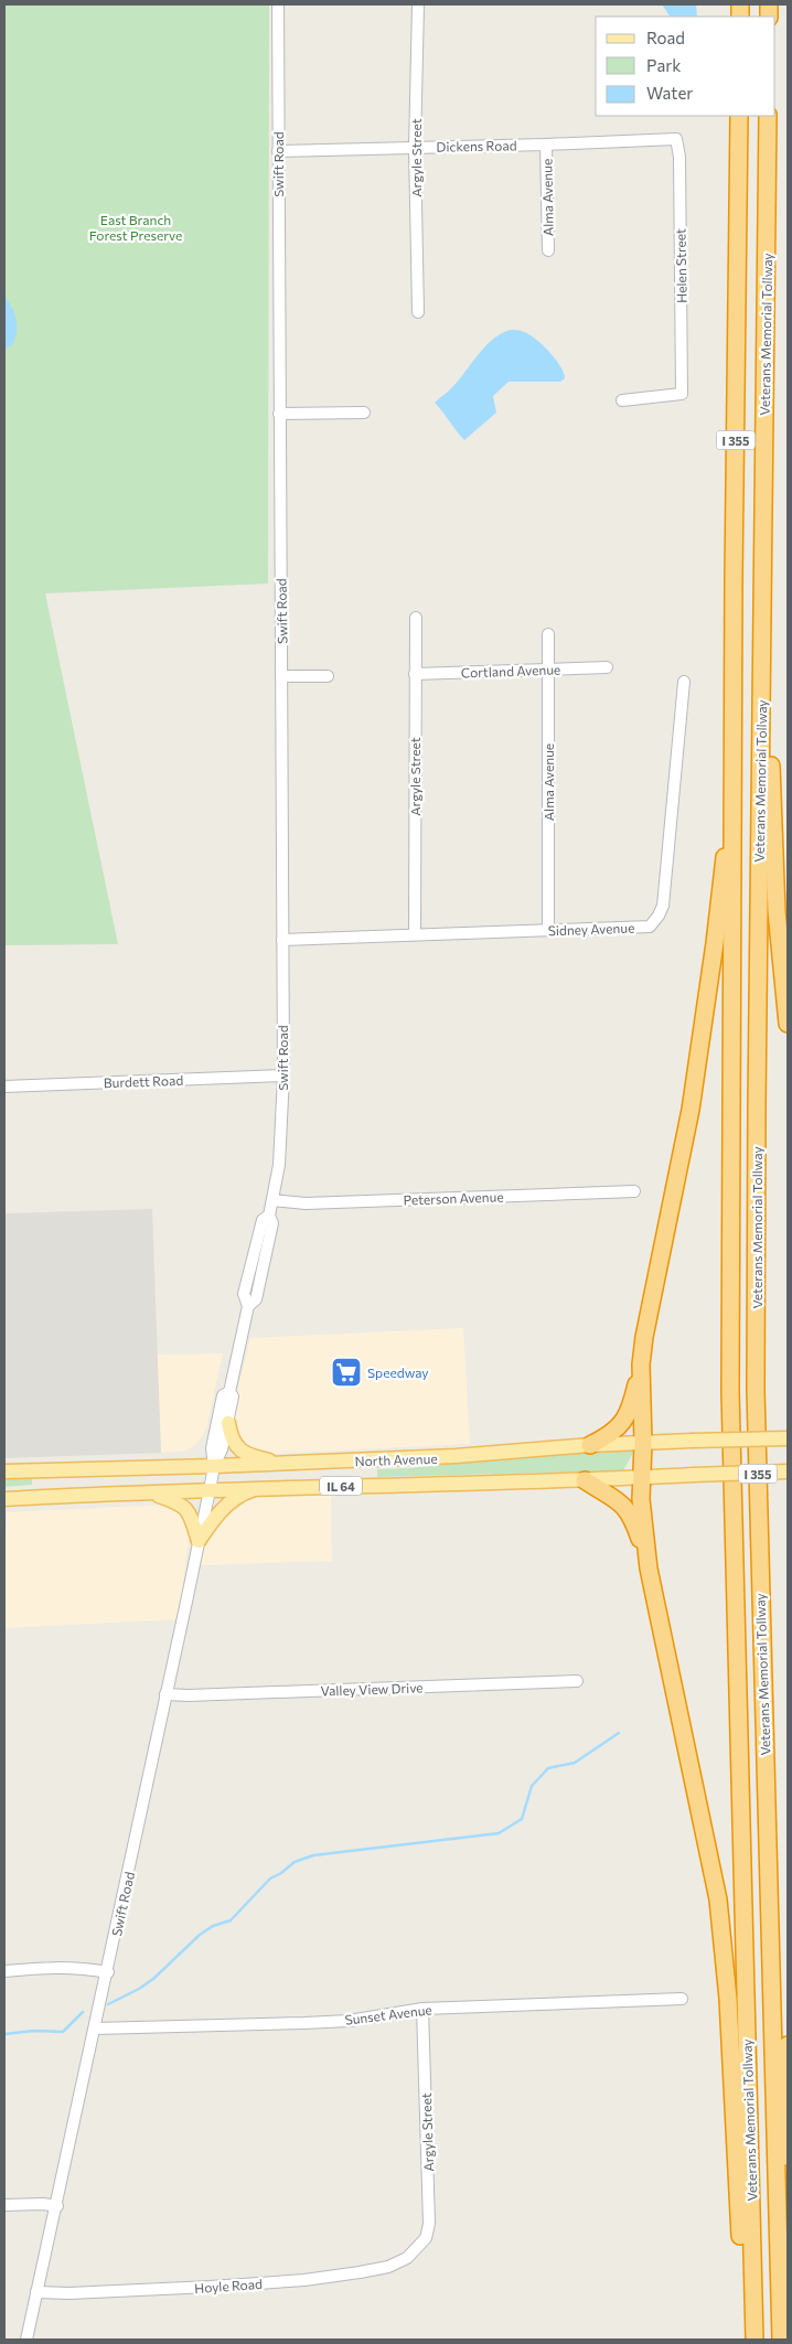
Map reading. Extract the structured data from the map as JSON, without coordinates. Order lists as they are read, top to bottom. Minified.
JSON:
{"streets":{"highway":["Veterans Memorial Tollway","I 355"],"main road":["North Avenue","IL 64"],"street":["Dickens Road","Argyle Street","Swift Road","Alma Avenue","Helen Street","Cortland Avenue","Sidney Avenue","Burdett Road","Peterson Avenue","Valley View Drive","Sunset Avenue","Hoyle Road"]},"crossings":[["Dickens Road","Argyle Street"],["Dickens Road","Swift Road"],["Dickens Road","Alma Avenue"],["Dickens Road","Helen Street"],["Argyle Street","Cortland Avenue"],["Argyle Street","Sidney Avenue"],["Argyle Street","Sunset Avenue"],["Argyle Street","Hoyle Road"],["Swift Road","Sidney Avenue"],["Swift Road","Burdett Road"],["Swift Road","Peterson Avenue"],["Swift Road","North Avenue"],["Swift Road","Valley View Drive"],["Swift Road","Sunset Avenue"],["Swift Road","Hoyle Road"],["Alma Avenue","Cortland Avenue"],["Alma Avenue","Sidney Avenue"]],"parks":["East Branch Forest Preserve"],"places":{"supermarket":["Speedway"]},"legend":["Road","Park","Water"]}
